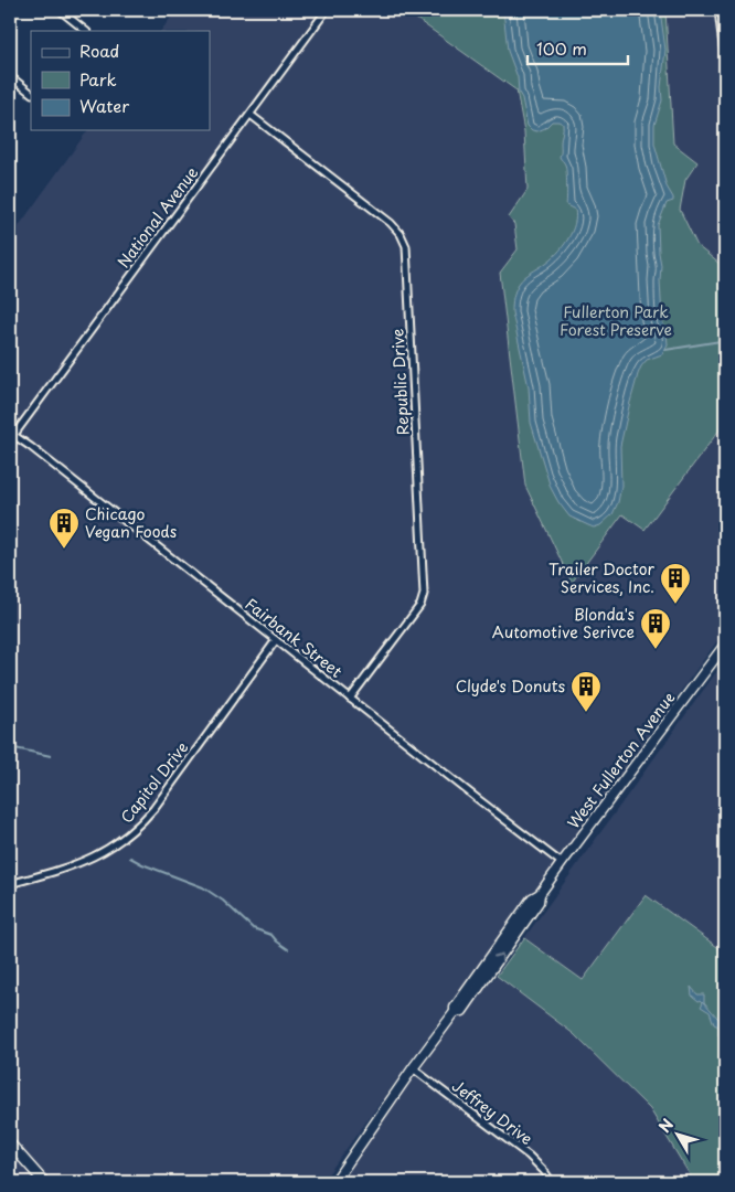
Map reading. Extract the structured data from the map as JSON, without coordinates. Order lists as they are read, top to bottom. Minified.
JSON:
{"streets":{"street":["National Avenue","Republic Drive","Fairbank Street","West Fullerton Avenue","Capitol Drive","Jeffrey Drive"]},"crossings":[["National Avenue","Republic Drive"],["National Avenue","Fairbank Street"],["Republic Drive","Fairbank Street"],["Fairbank Street","West Fullerton Avenue"],["Fairbank Street","Capitol Drive"],["West Fullerton Avenue","Jeffrey Drive"]],"parks":["Fullerton Park Forest Preserve"],"places":{"building":["Chicago Vegan Foods","Trailer Doctor Services, Inc.","Blonda's Automotive Serivce","Clyde's Donuts"]},"legend":["Road","Park","Water"],"scale_bar":"100 m","north":"top left"}
